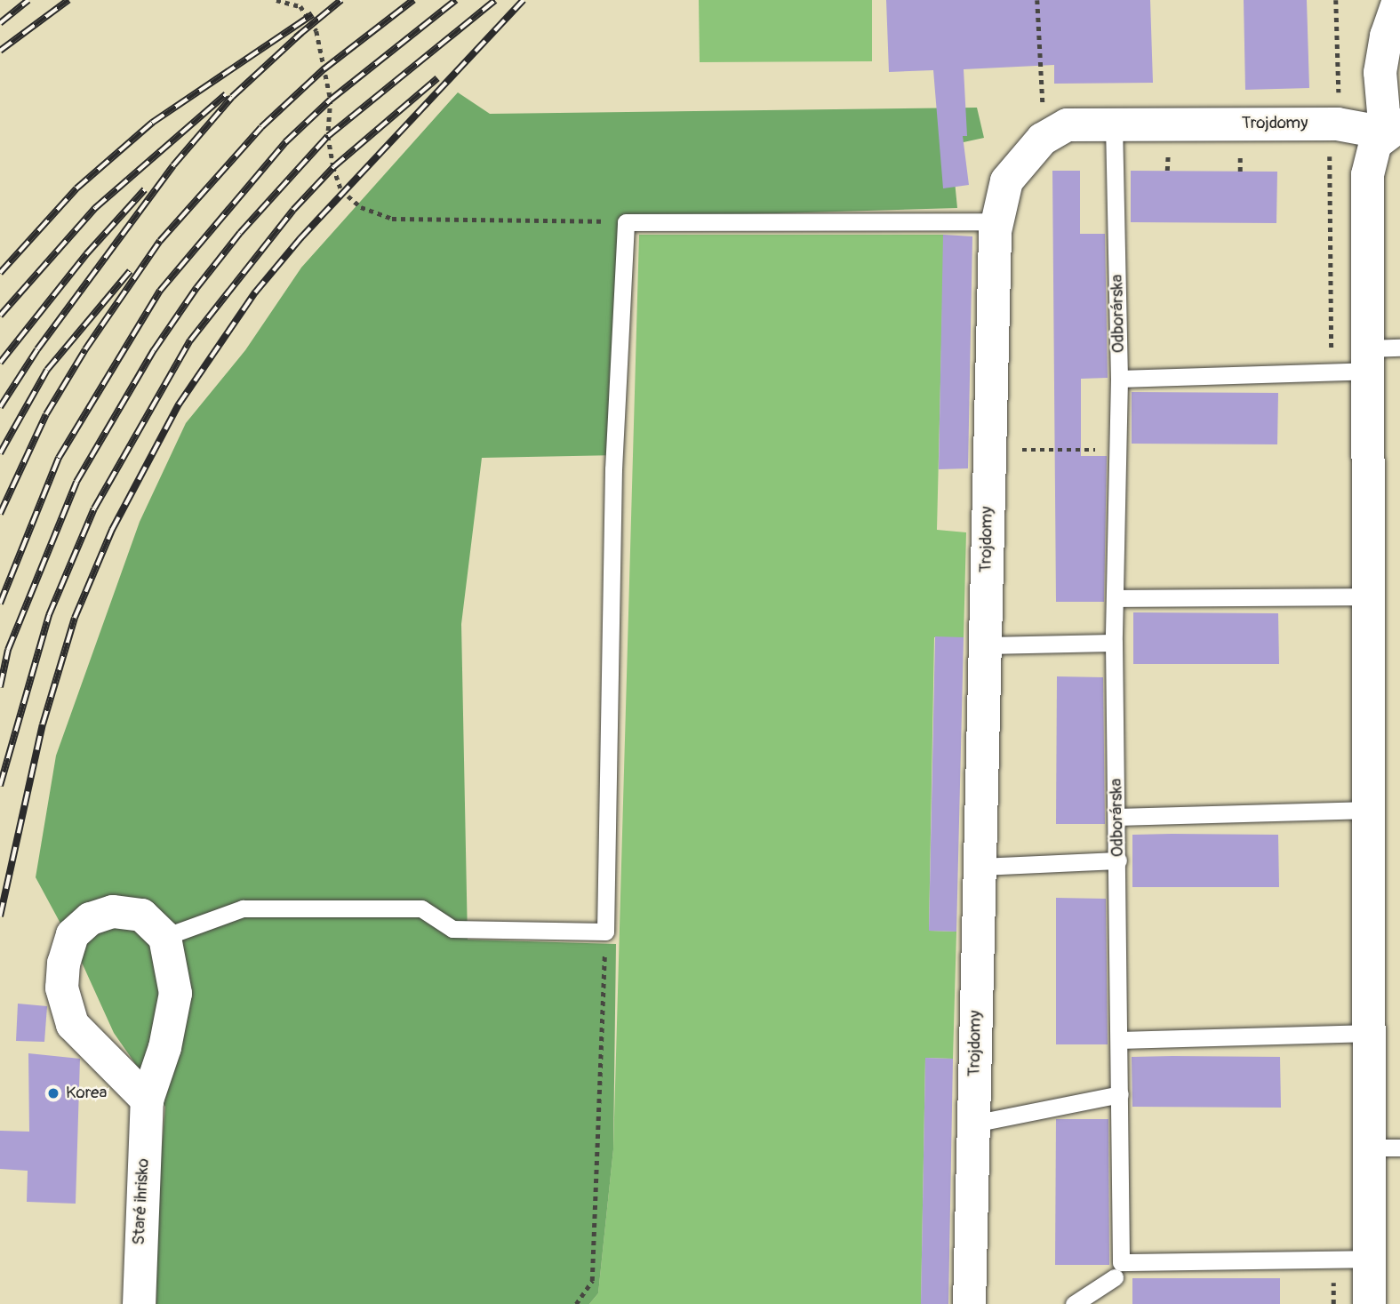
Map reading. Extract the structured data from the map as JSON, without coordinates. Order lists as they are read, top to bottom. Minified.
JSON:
{"streets":{"street":["Trojdomy","Staré ihrisko"],"lane":["Odborárska"]},"crossings":[["Trojdomy","Odborárska"]],"places":["Korea"]}
